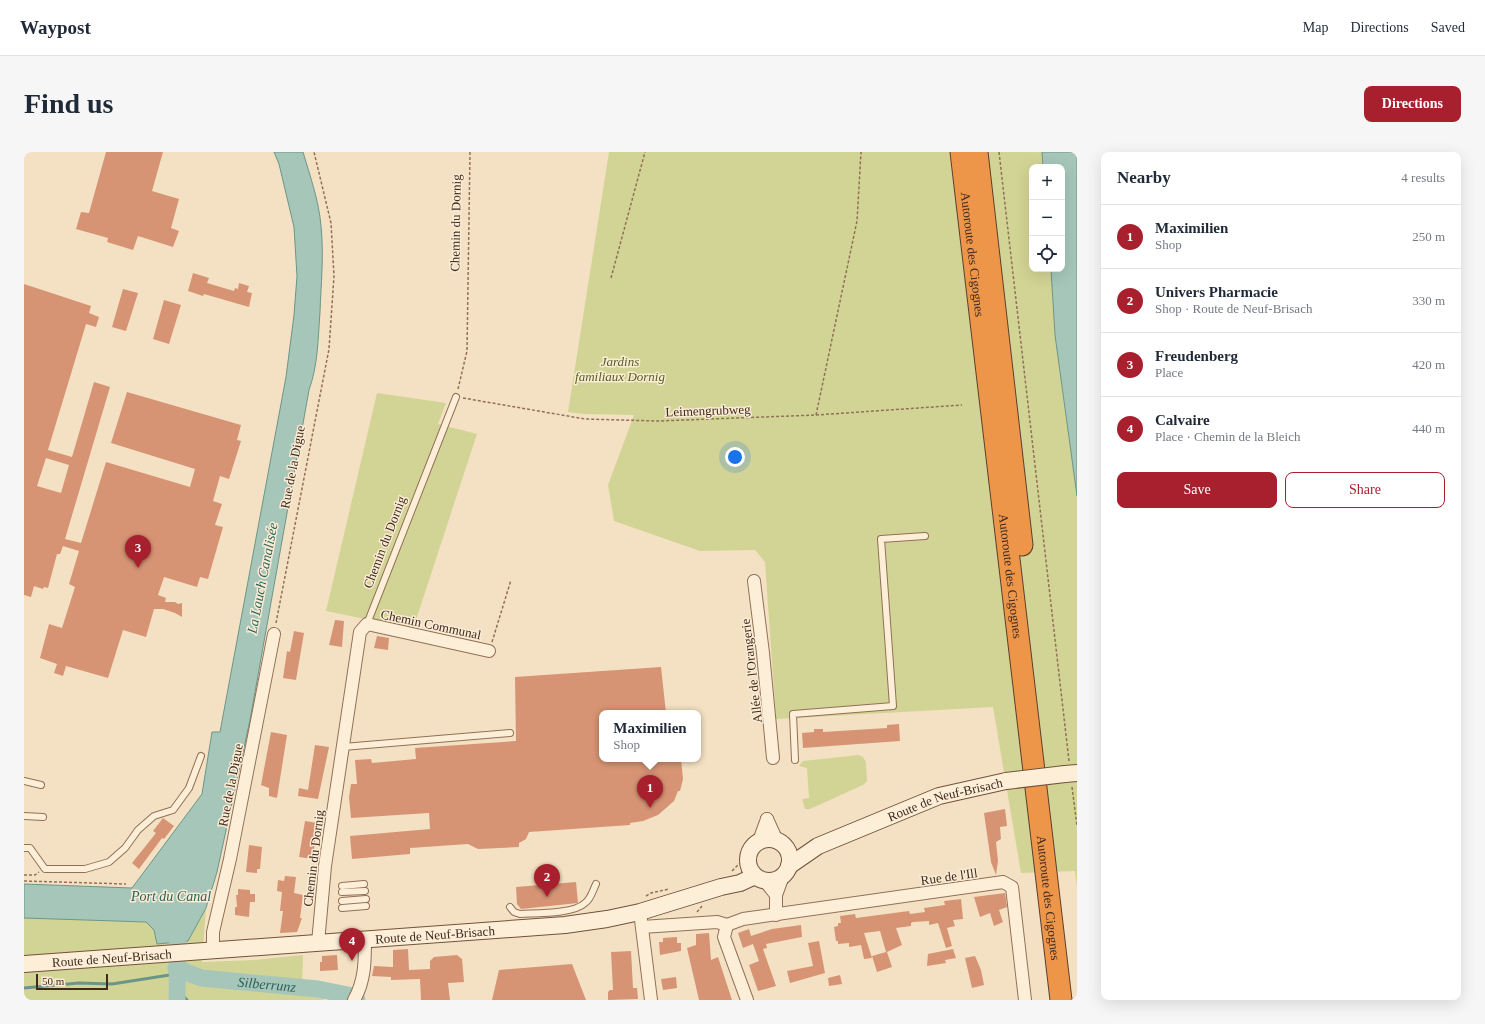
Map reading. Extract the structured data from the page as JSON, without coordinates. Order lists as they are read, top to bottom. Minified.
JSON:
{"streets":{"highway":["Autoroute des Cigognes"],"main road":["Route de Neuf-Brisach"],"street":["Chemin du Dornig","Rue de la Digue","Chemin Communal","Allée de l'Orangerie","Rue de l'Ill"],"path":["Leimengrubweg"]},"crossings":[["Chemin du Dornig","Leimengrubweg"],["Chemin du Dornig","Chemin Communal"],["Chemin du Dornig","Route de Neuf-Brisach"],["Rue de la Digue","Route de Neuf-Brisach"]],"water":["La Lauch Canalisée","Port du Canal","Silberrunz"],"parks":["Jardins familiaux Dornig"],"scale_bar":"50 m","page":{"header":"Waypost","nav":["Map","Directions","Saved"],"buttons":["Directions",["Save","Share"]],"title":"Find us","heading":["Nearby","4 results"],"map_buttons":["+","−"],"list":[{"mark":"1","name":"Maximilien","note":"Shop","value":"250 m"},{"mark":"2","name":"Univers Pharmacie","note":"Shop · Route de Neuf-Brisach","value":"330 m"},{"mark":"3","name":"Freudenberg","note":"Place","value":"420 m"},{"mark":"4","name":"Calvaire","note":"Place · Chemin de la Bleich","value":"440 m"}],"pins":["3","1","2","4"],"popup":["Maximilien","Shop"],"scale":"50 m"}}
